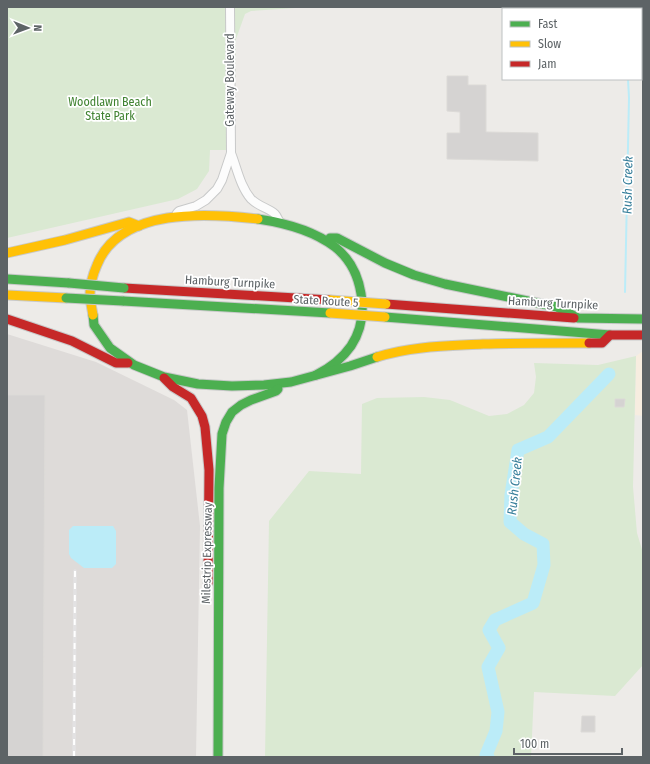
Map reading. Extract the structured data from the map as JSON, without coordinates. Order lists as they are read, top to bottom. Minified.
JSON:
{"streets":{"main road":["Hamburg Turnpike","State Route 5","Milestrip Expressway"],"street":["Gateway Boulevard"]},"water":["Rush Creek"],"parks":["Woodlawn Beach State Park"],"legend":["Fast","Slow","Jam"],"scale_bar":"100 m","north":"right"}
